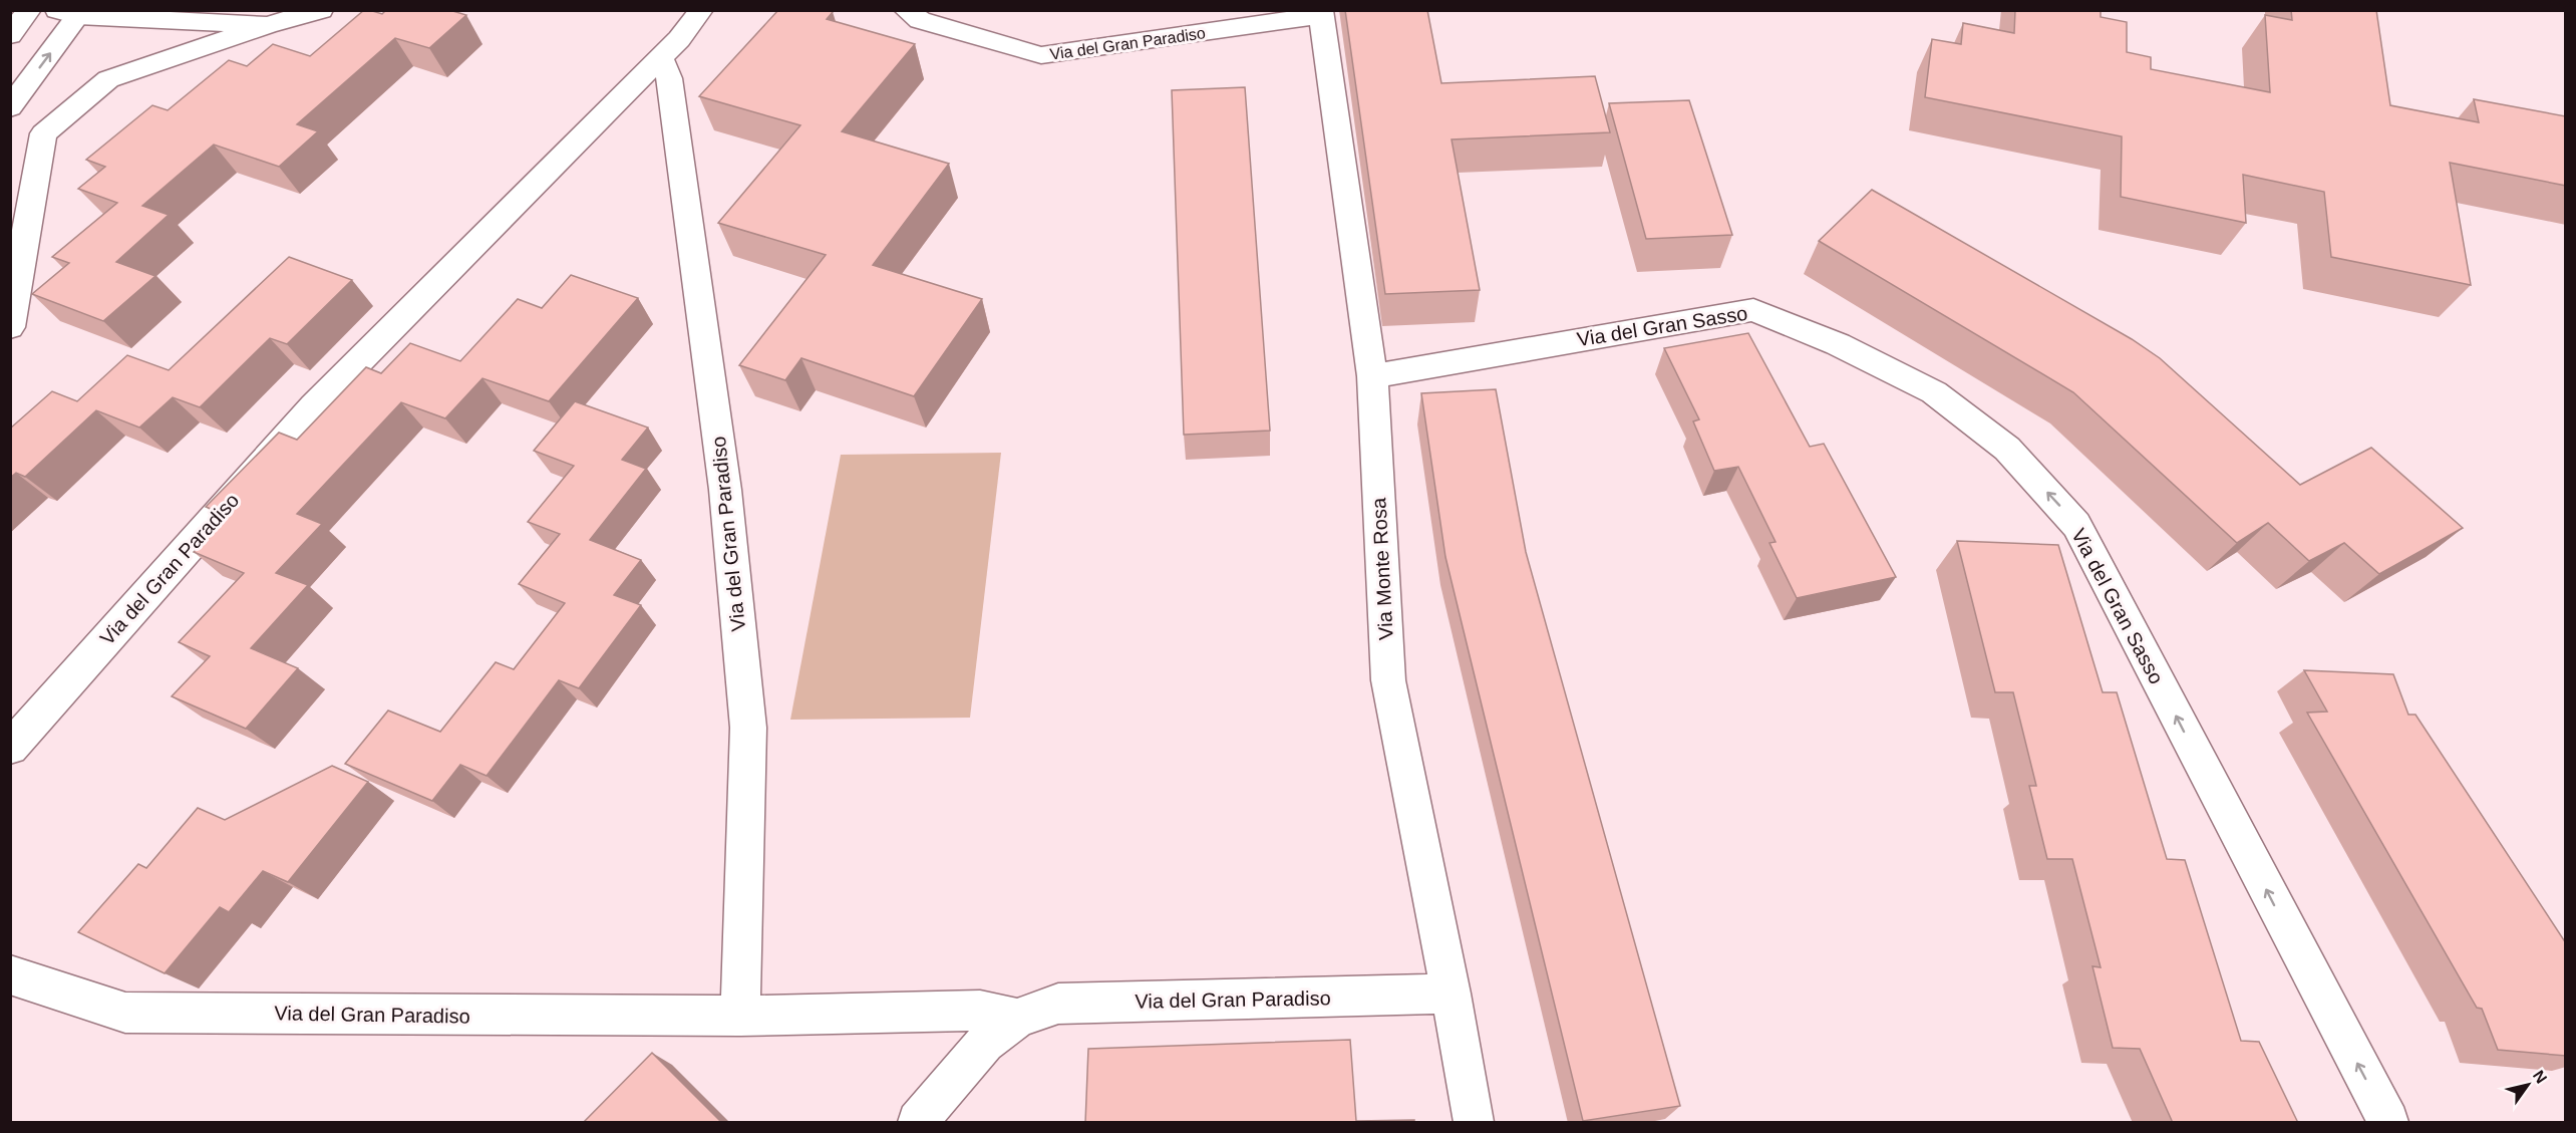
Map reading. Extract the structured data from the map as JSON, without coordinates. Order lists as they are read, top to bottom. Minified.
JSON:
{"streets":{"street":["Via del Gran Paradiso","Via del Gran Sasso","Via Monte Rosa"]},"crossings":[["Via del Gran Paradiso","Via Monte Rosa"],["Via del Gran Sasso","Via Monte Rosa"]],"one_way":["Via del Gran Sasso"],"north":"top right"}
